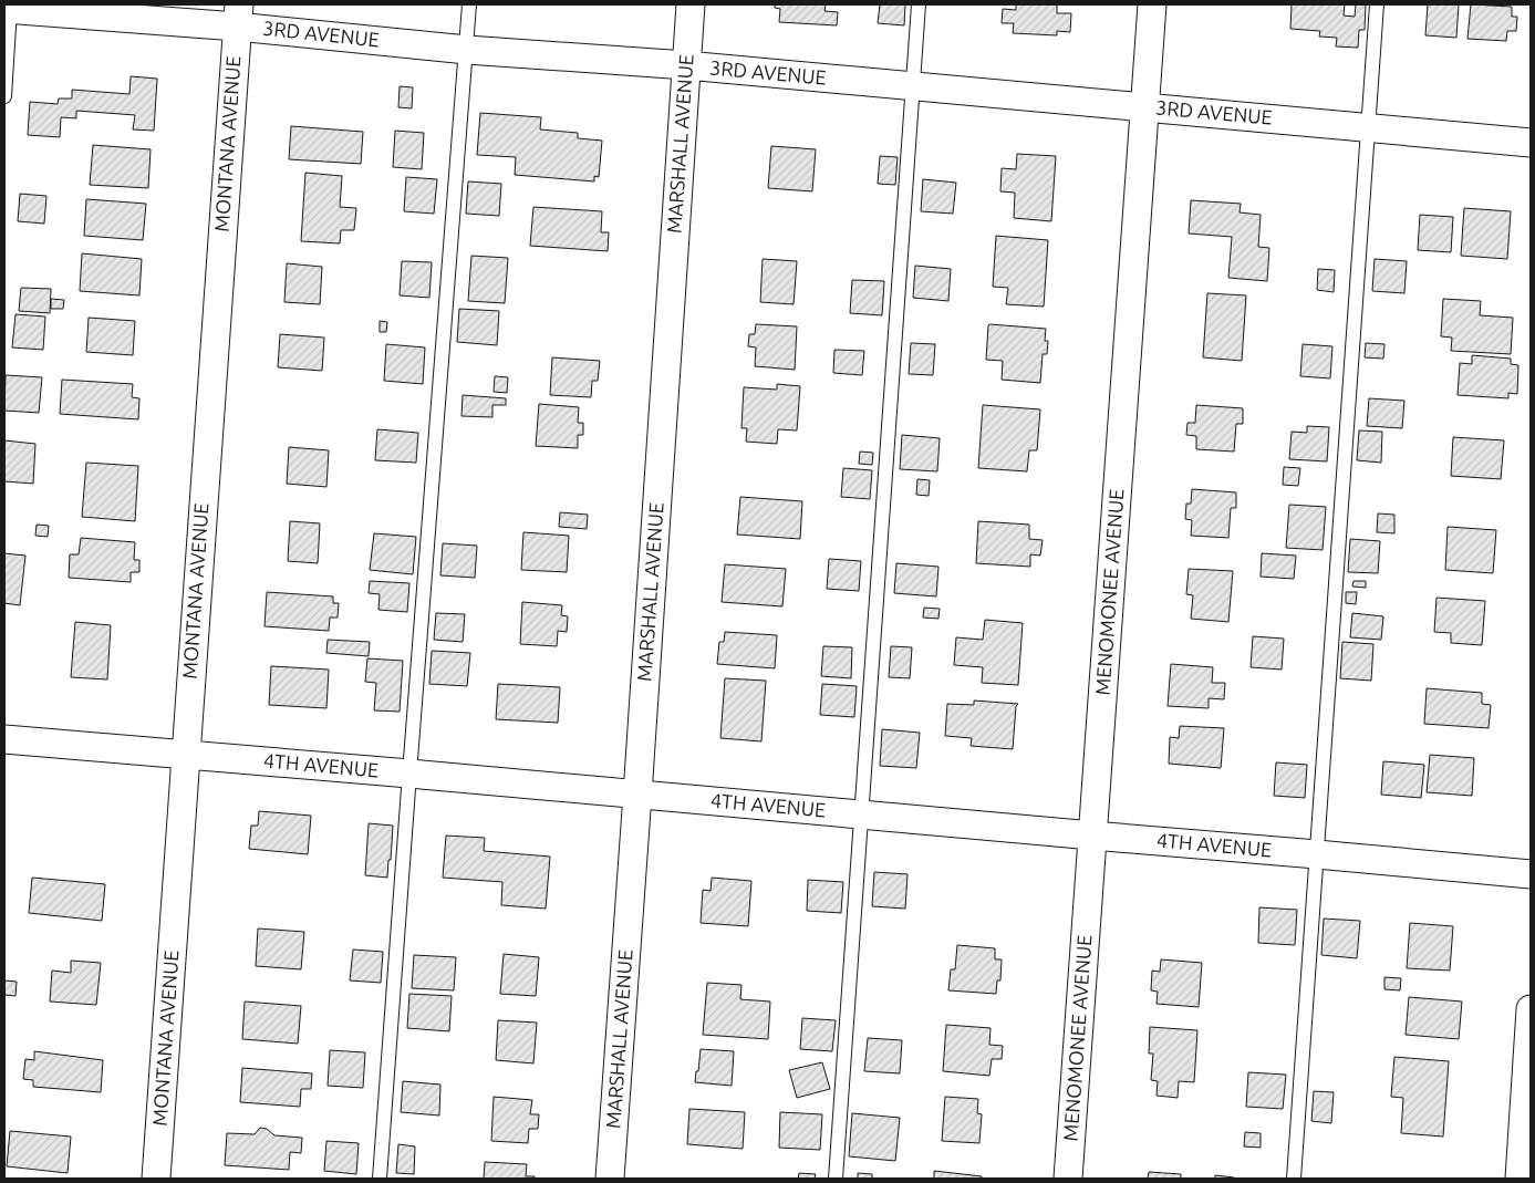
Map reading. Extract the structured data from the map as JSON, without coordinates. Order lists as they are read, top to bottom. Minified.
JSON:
{"streets":{"street":["3RD AVENUE","MONTANA AVENUE","MARSHALL AVENUE","MENOMONEE AVENUE","4TH AVENUE"]},"crossings":[["3RD AVENUE","MONTANA AVENUE"],["3RD AVENUE","MARSHALL AVENUE"],["3RD AVENUE","MENOMONEE AVENUE"],["MONTANA AVENUE","4TH AVENUE"],["MARSHALL AVENUE","4TH AVENUE"],["MENOMONEE AVENUE","4TH AVENUE"]]}
